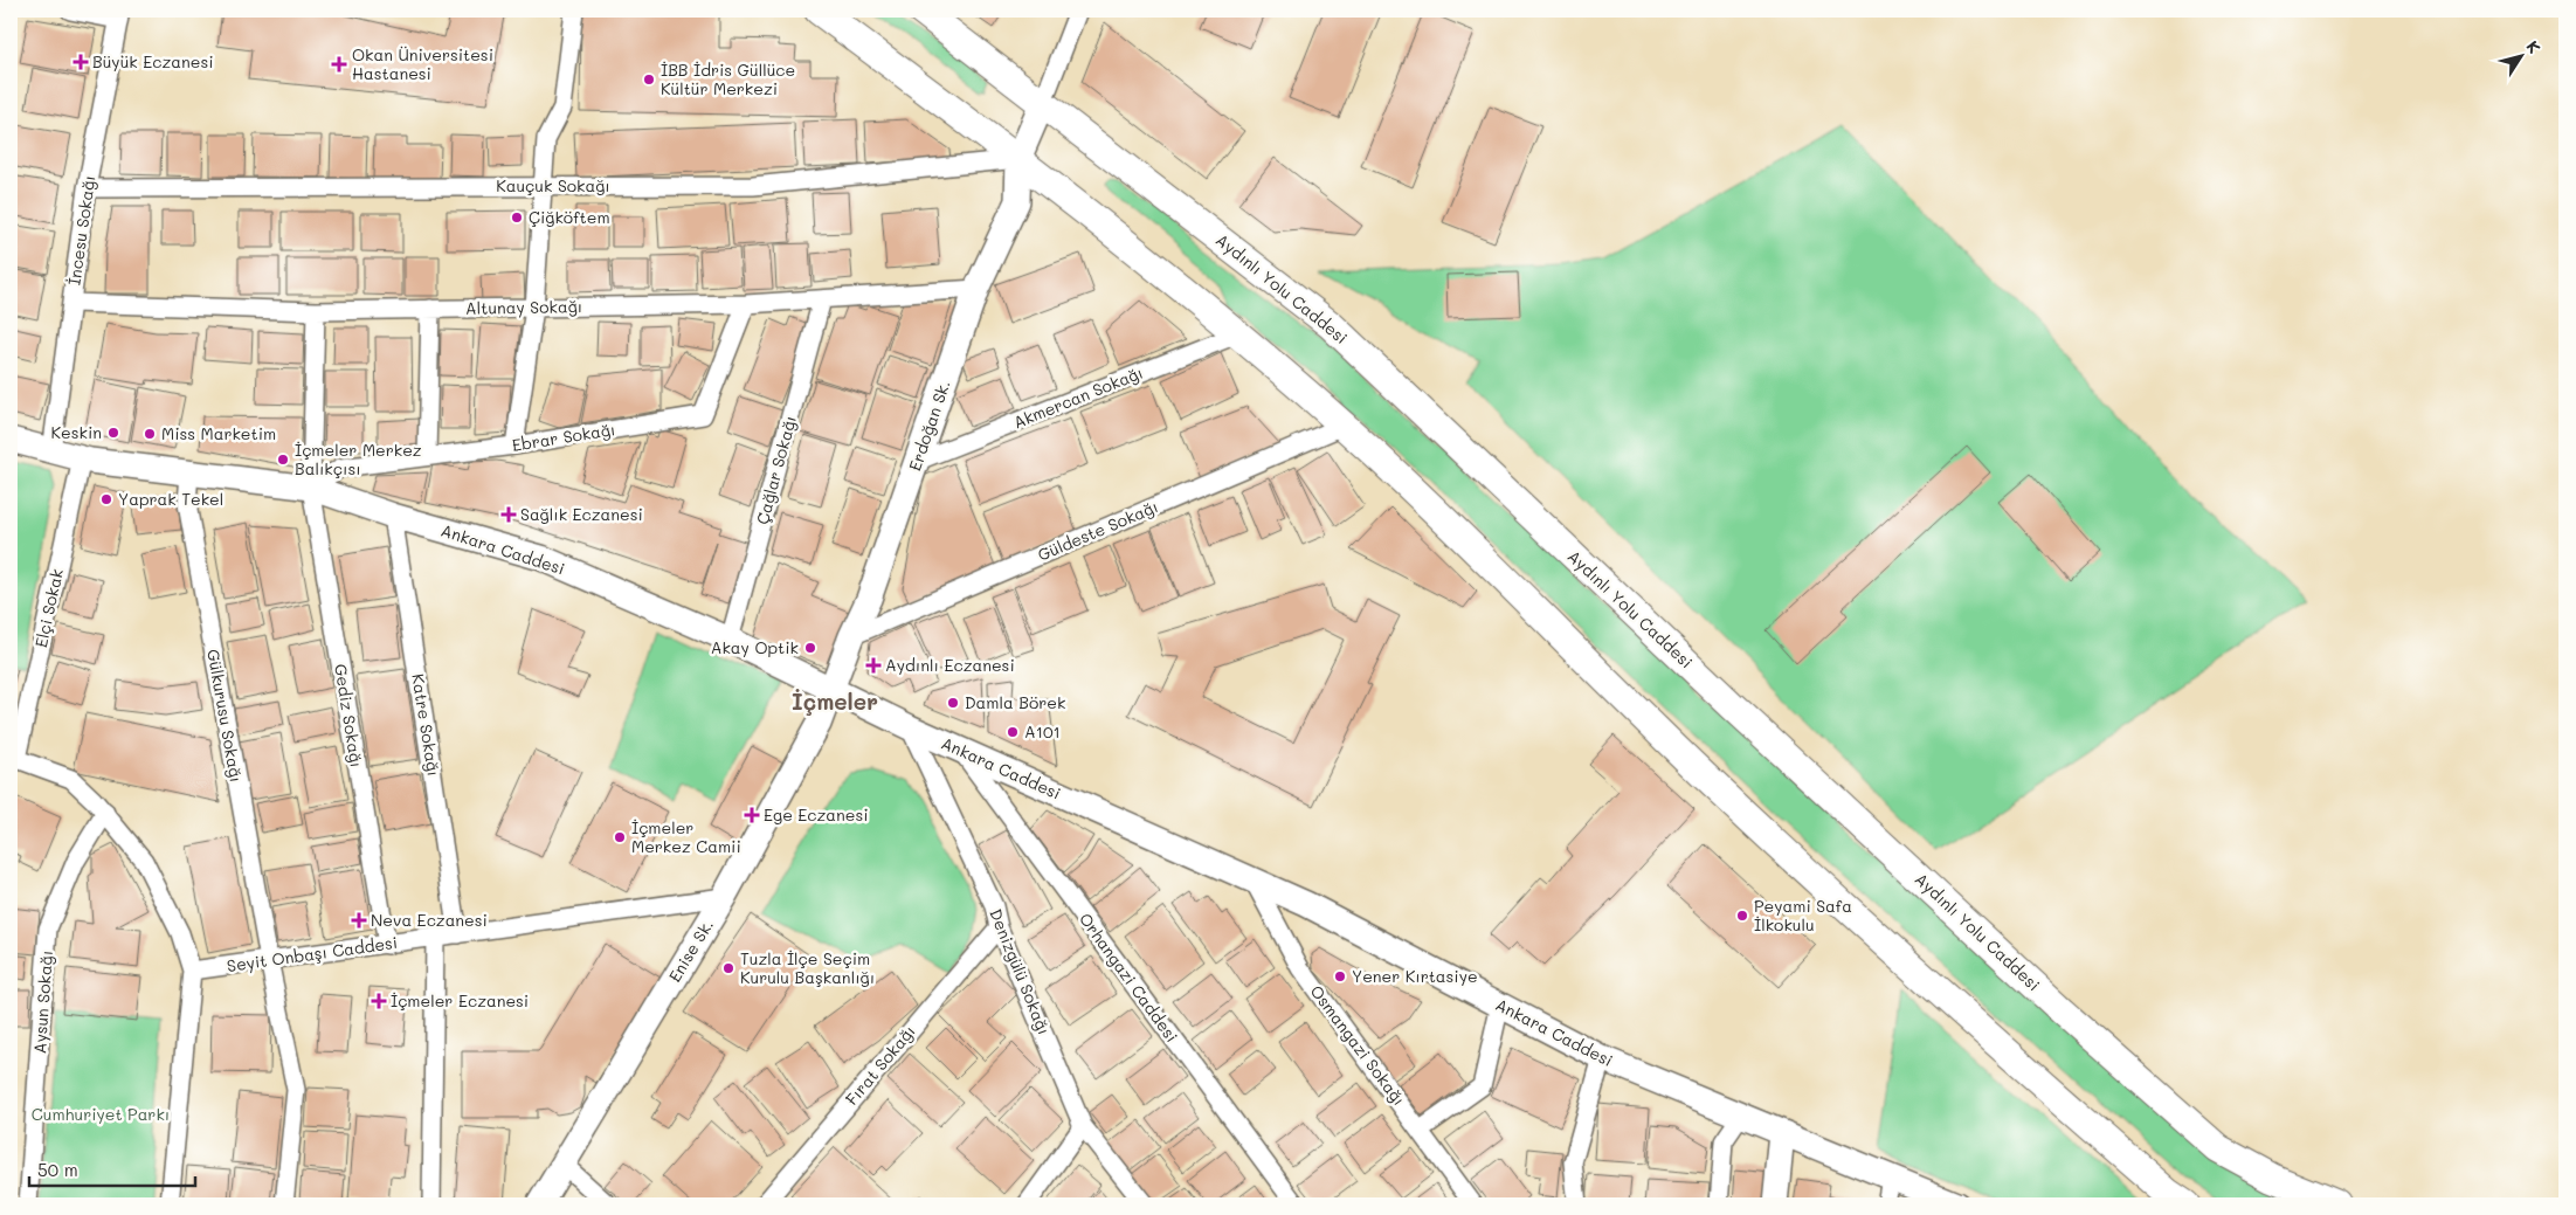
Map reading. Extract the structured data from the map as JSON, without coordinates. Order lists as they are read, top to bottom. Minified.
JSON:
{"streets":{"main road":["Aydınlı Yolu Caddesi"],"street":["Kauçuk Sokağı","İncesu Sokağı","Altunay Sokağı","Akmercan Sokağı","Erdoğan Sk.","Ebrar Sokağı","Çağlar Sokağı","Güldeste Sokağı","Ankara Caddesi","Elçi Sokak","Gülkurusu Sokağı","Gediz Sokağı","Katre Sokağı","Enise Sk.","Seyit Onbaşı Caddesi","Denizgülü Sokağı","Orhangazi Caddesi","Aysun Sokağı","Osmangazi Sokağı","Fırat Sokağı"]},"crossings":[["Kauçuk Sokağı","İncesu Sokağı"],["Kauçuk Sokağı","Erdoğan Sk."],["İncesu Sokağı","Altunay Sokağı"],["İncesu Sokağı","Ankara Caddesi"],["Altunay Sokağı","Erdoğan Sk."],["Altunay Sokağı","Ebrar Sokağı"],["Altunay Sokağı","Çağlar Sokağı"],["Altunay Sokağı","Gediz Sokağı"],["Akmercan Sokağı","Erdoğan Sk."],["Erdoğan Sk.","Güldeste Sokağı"],["Erdoğan Sk.","Ankara Caddesi"],["Erdoğan Sk.","Enise Sk."],["Ebrar Sokağı","Ankara Caddesi"],["Ebrar Sokağı","Gediz Sokağı"],["Çağlar Sokağı","Ankara Caddesi"],["Ankara Caddesi","Elçi Sokak"],["Ankara Caddesi","Gülkurusu Sokağı"],["Ankara Caddesi","Gediz Sokağı"],["Ankara Caddesi","Katre Sokağı"],["Ankara Caddesi","Enise Sk."],["Ankara Caddesi","Denizgülü Sokağı"],["Ankara Caddesi","Orhangazi Caddesi"],["Ankara Caddesi","Osmangazi Sokağı"],["Gülkurusu Sokağı","Seyit Onbaşı Caddesi"],["Gediz Sokağı","Seyit Onbaşı Caddesi"],["Katre Sokağı","Seyit Onbaşı Caddesi"],["Enise Sk.","Seyit Onbaşı Caddesi"],["Denizgülü Sokağı","Fırat Sokağı"]],"districts":["İçmeler"],"parks":["Cumhuriyet Parkı"],"places":{"health":["Büyük Eczanesi","Okan Üniversitesi Hastanesi","Sağlık Eczanesi","Aydınlı Eczanesi","Ege Eczanesi","Neva Eczanesi","İçmeler Eczanesi"],"other":["İBB İdris Güllüce Kültür Merkezi","Çiğköftem","Keskin","Miss Marketim","İçmeler Merkez Balıkçısı","Yaprak Tekel","Akay Optik","Damla Börek","A101","İçmeler Merkez Camii","Peyami Safa İlkokulu","Tuzla İlçe Seçim Kurulu Başkanlığı","Yener Kırtasiye"]},"scale_bar":"50 m","north":"top right"}
